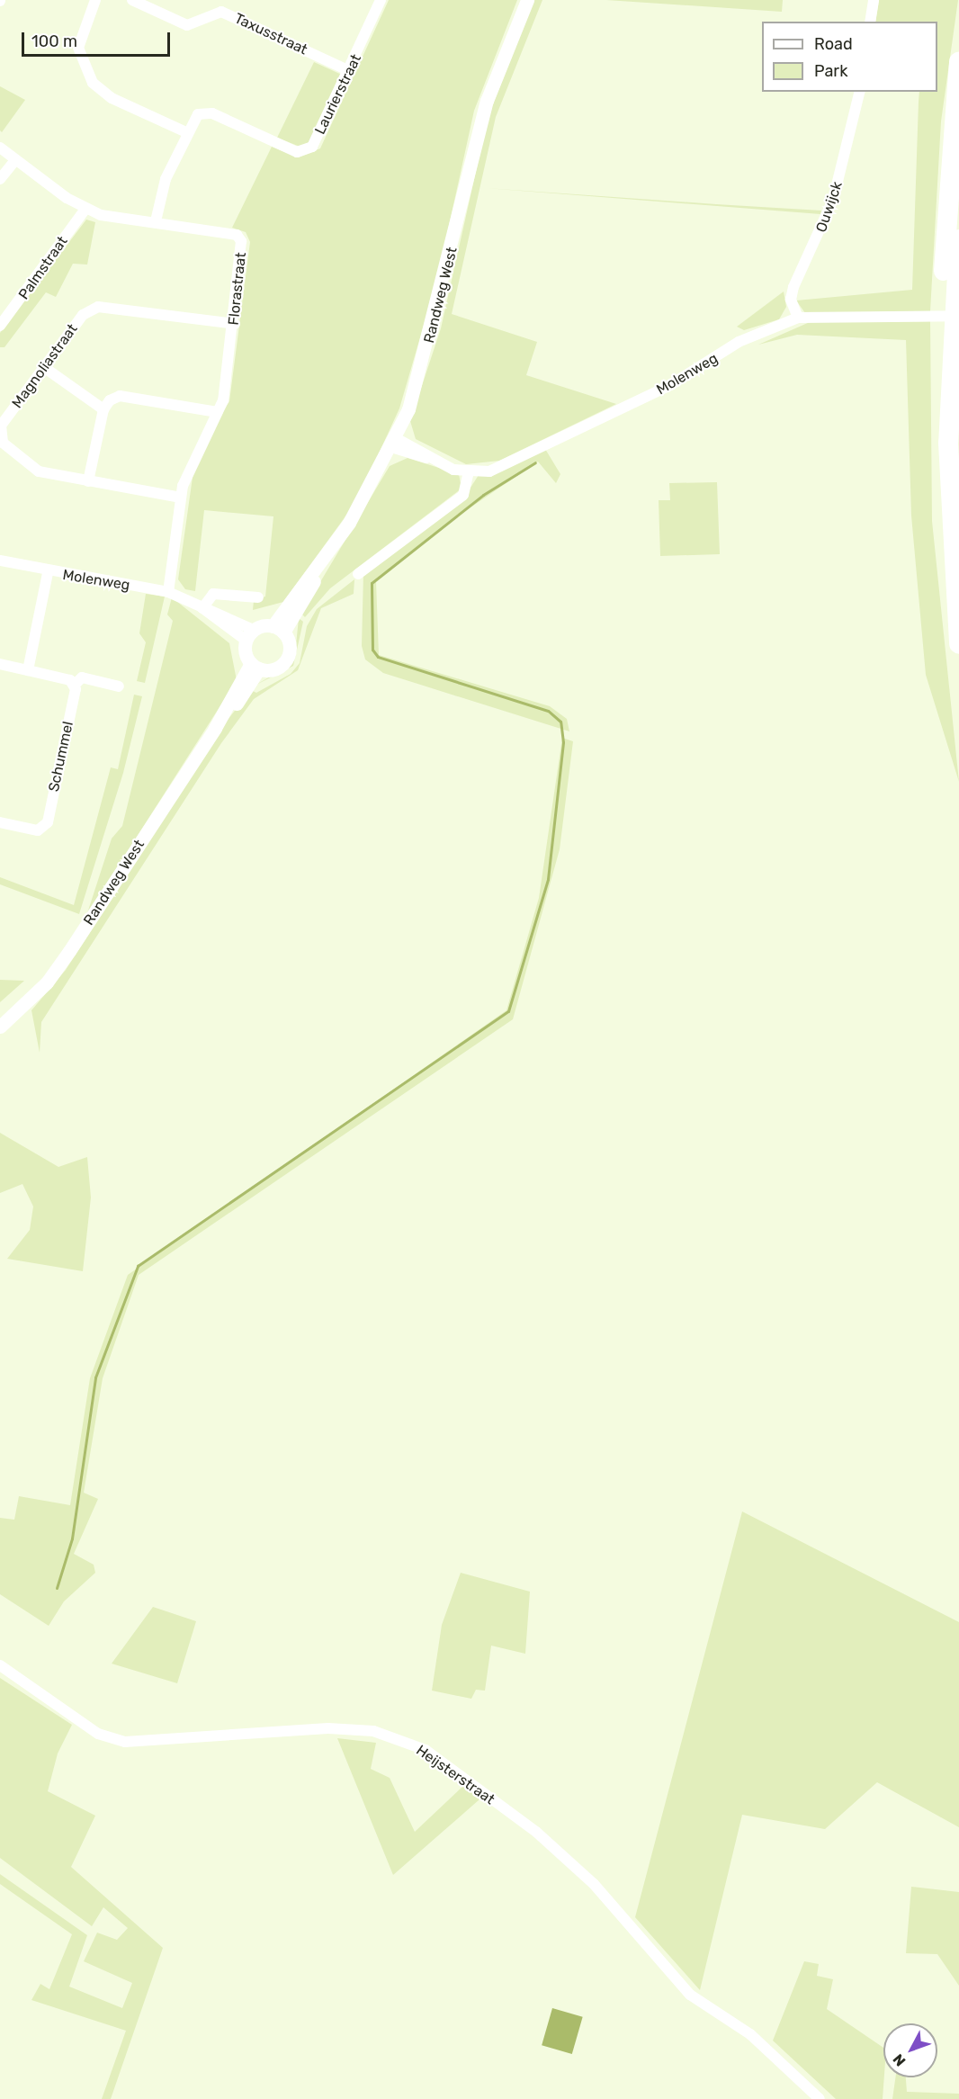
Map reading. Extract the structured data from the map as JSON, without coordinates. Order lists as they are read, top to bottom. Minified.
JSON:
{"streets":{"street":["Taxusstraat","Laurierstraat","Ouwijck","Palmstraat","Florastraat","Randweg West","Magnoliastraat","Molenweg","Schummel","Heijsterstraat"]},"crossings":[["Taxusstraat","Laurierstraat"],["Laurierstraat","Florastraat"],["Ouwijck","Molenweg"],["Palmstraat","Florastraat"],["Florastraat","Magnoliastraat"],["Florastraat","Molenweg"],["Randweg West","Molenweg"]],"legend":["Road","Park"],"scale_bar":"100 m","north":"bottom left"}
